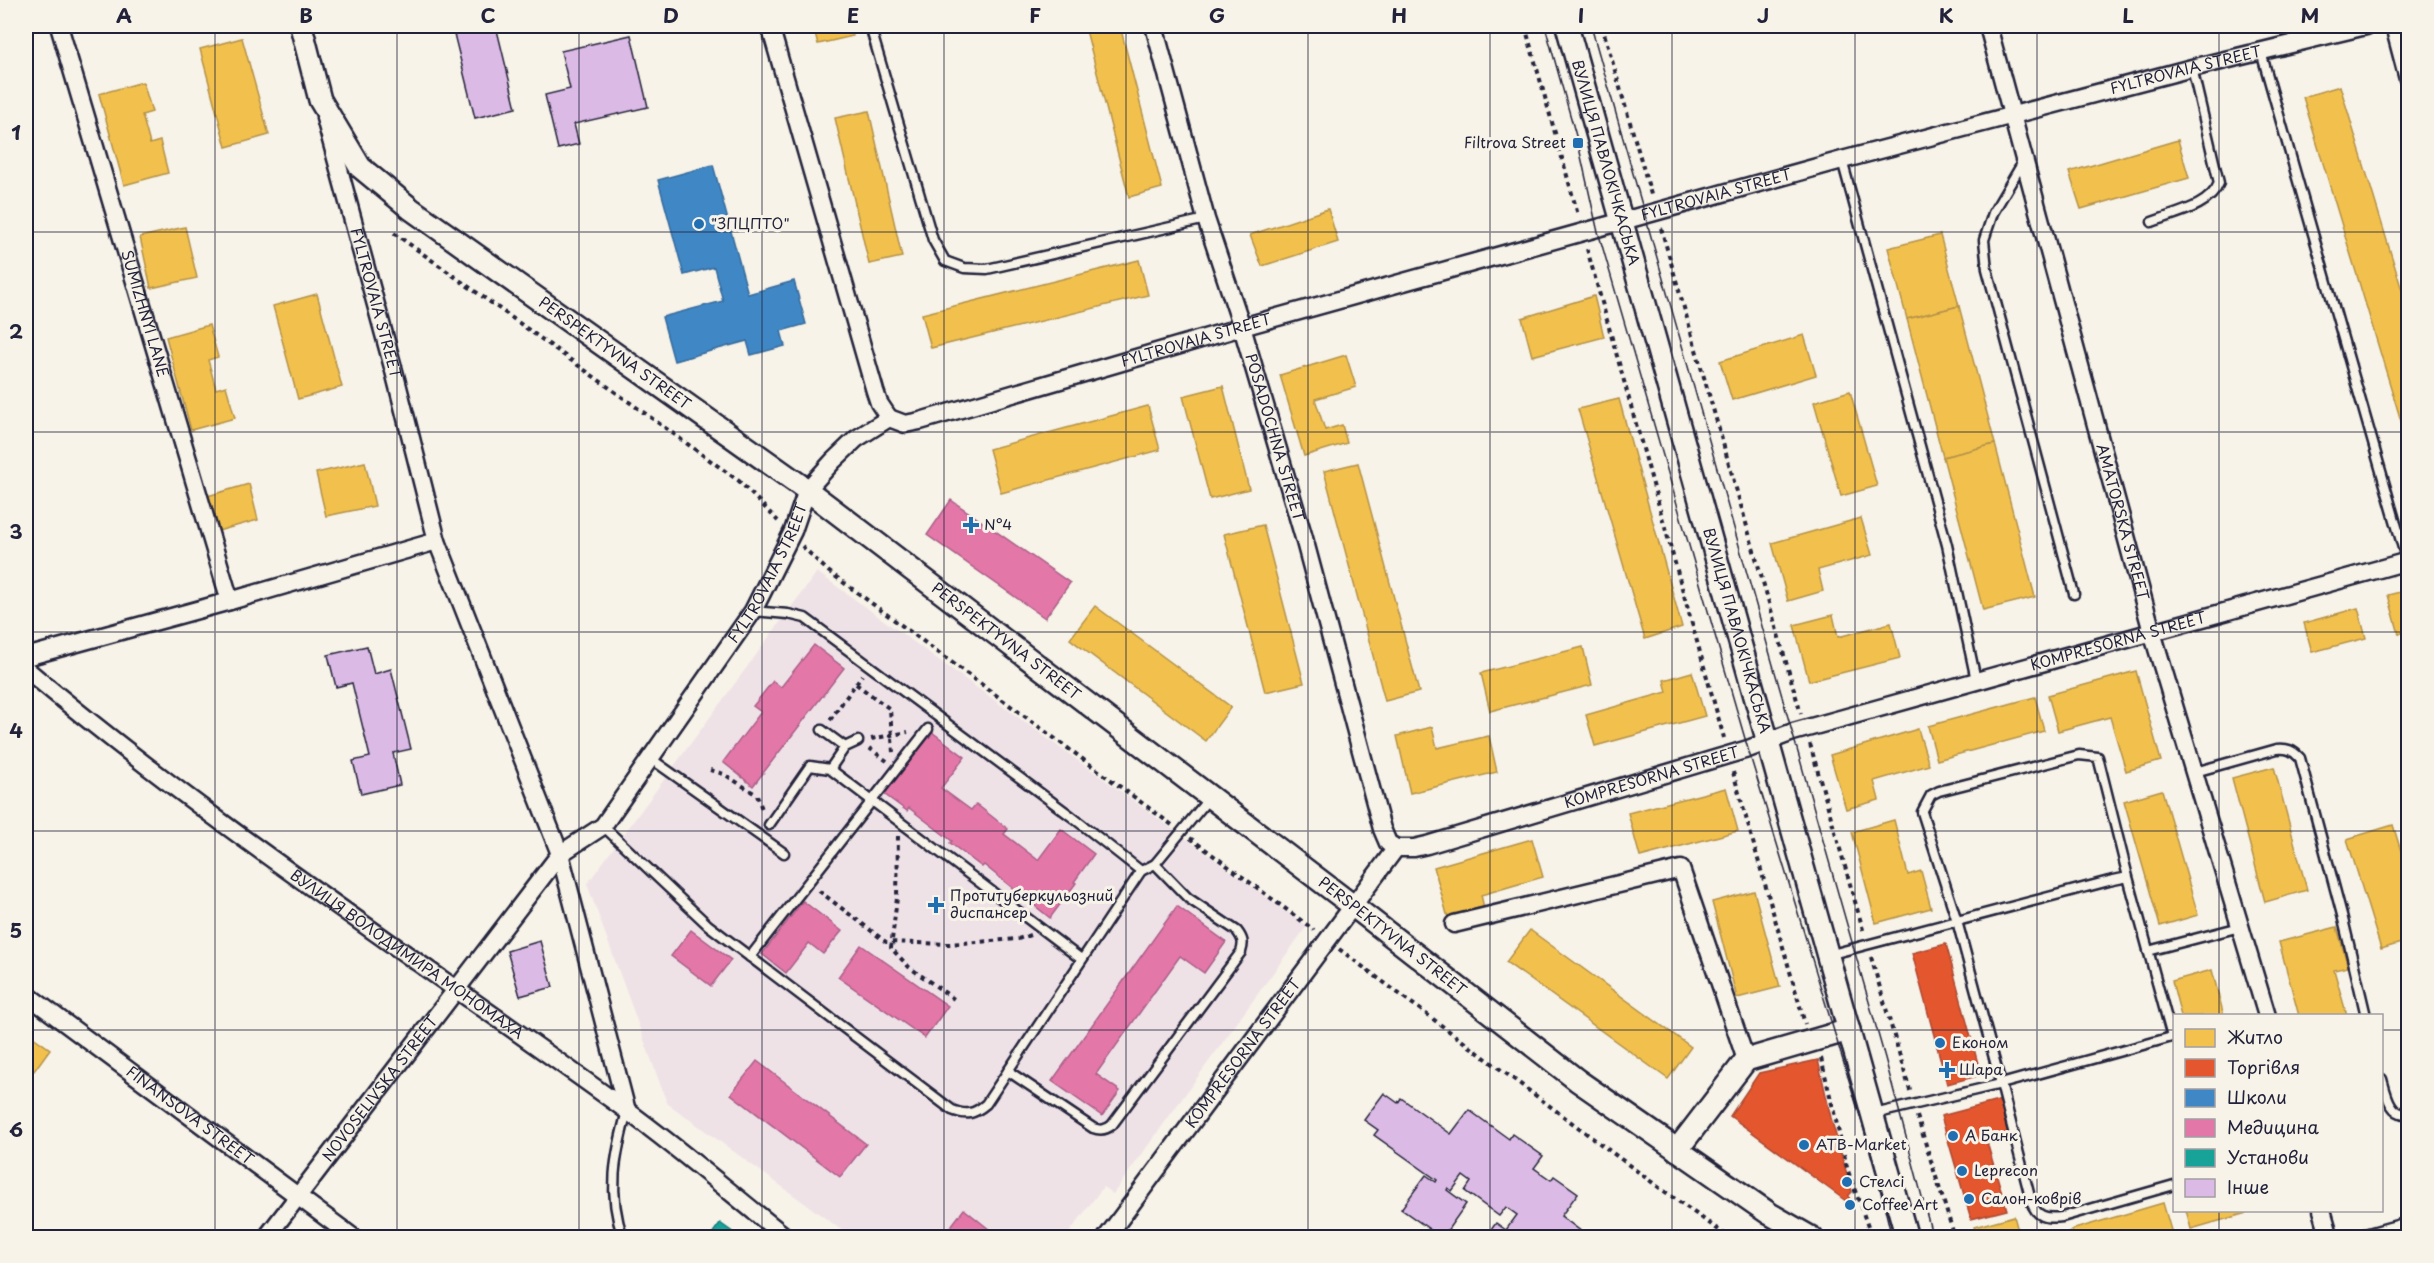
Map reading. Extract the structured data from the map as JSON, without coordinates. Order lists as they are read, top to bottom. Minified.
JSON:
{"streets":{"street":["FYLTROVAIA STREET","ВУЛИЦЯ ПАВЛОКІЧКАСЬКА","SUMIZHNYI LANE","PERSPEKTYVNA STREET","POSADOCHNA STREET","AMATORSKA STREET","KOMPRESORNA STREET","ВУЛИЦЯ ВОЛОДИМИРА МОНОМАХА","NOVOSELIVSKA STREET","FINANSOVA STREET"]},"crossings":[["FYLTROVAIA STREET","ВУЛИЦЯ ПАВЛОКІЧКАСЬКА"],["FYLTROVAIA STREET","PERSPEKTYVNA STREET"],["FYLTROVAIA STREET","POSADOCHNA STREET"],["FYLTROVAIA STREET","AMATORSKA STREET"],["FYLTROVAIA STREET","NOVOSELIVSKA STREET"],["ВУЛИЦЯ ПАВЛОКІЧКАСЬКА","KOMPRESORNA STREET"],["PERSPEKTYVNA STREET","KOMPRESORNA STREET"],["POSADOCHNA STREET","KOMPRESORNA STREET"],["AMATORSKA STREET","KOMPRESORNA STREET"],["ВУЛИЦЯ ВОЛОДИМИРА МОНОМАХА","NOVOSELIVSKA STREET"],["NOVOSELIVSKA STREET","FINANSOVA STREET"]],"places":{"transit":["Filtrova Street"],"other":["\"ЗПЦПТО\"","Економ","А Банк","ATB-Market","Leprecon","Стелсі","Салон-коврів","Coffee Art"],"health":["N°4","Протитуберкульозний диспансер","Шара"]},"legend":["Житло","Торгівля","Школи","Медицина","Установи","Інше"],"grid":{"columns":["A","B","C","D","E","F","G","H","I","J","K","L","M"],"rows":["1","2","3","4","5","6"]}}
